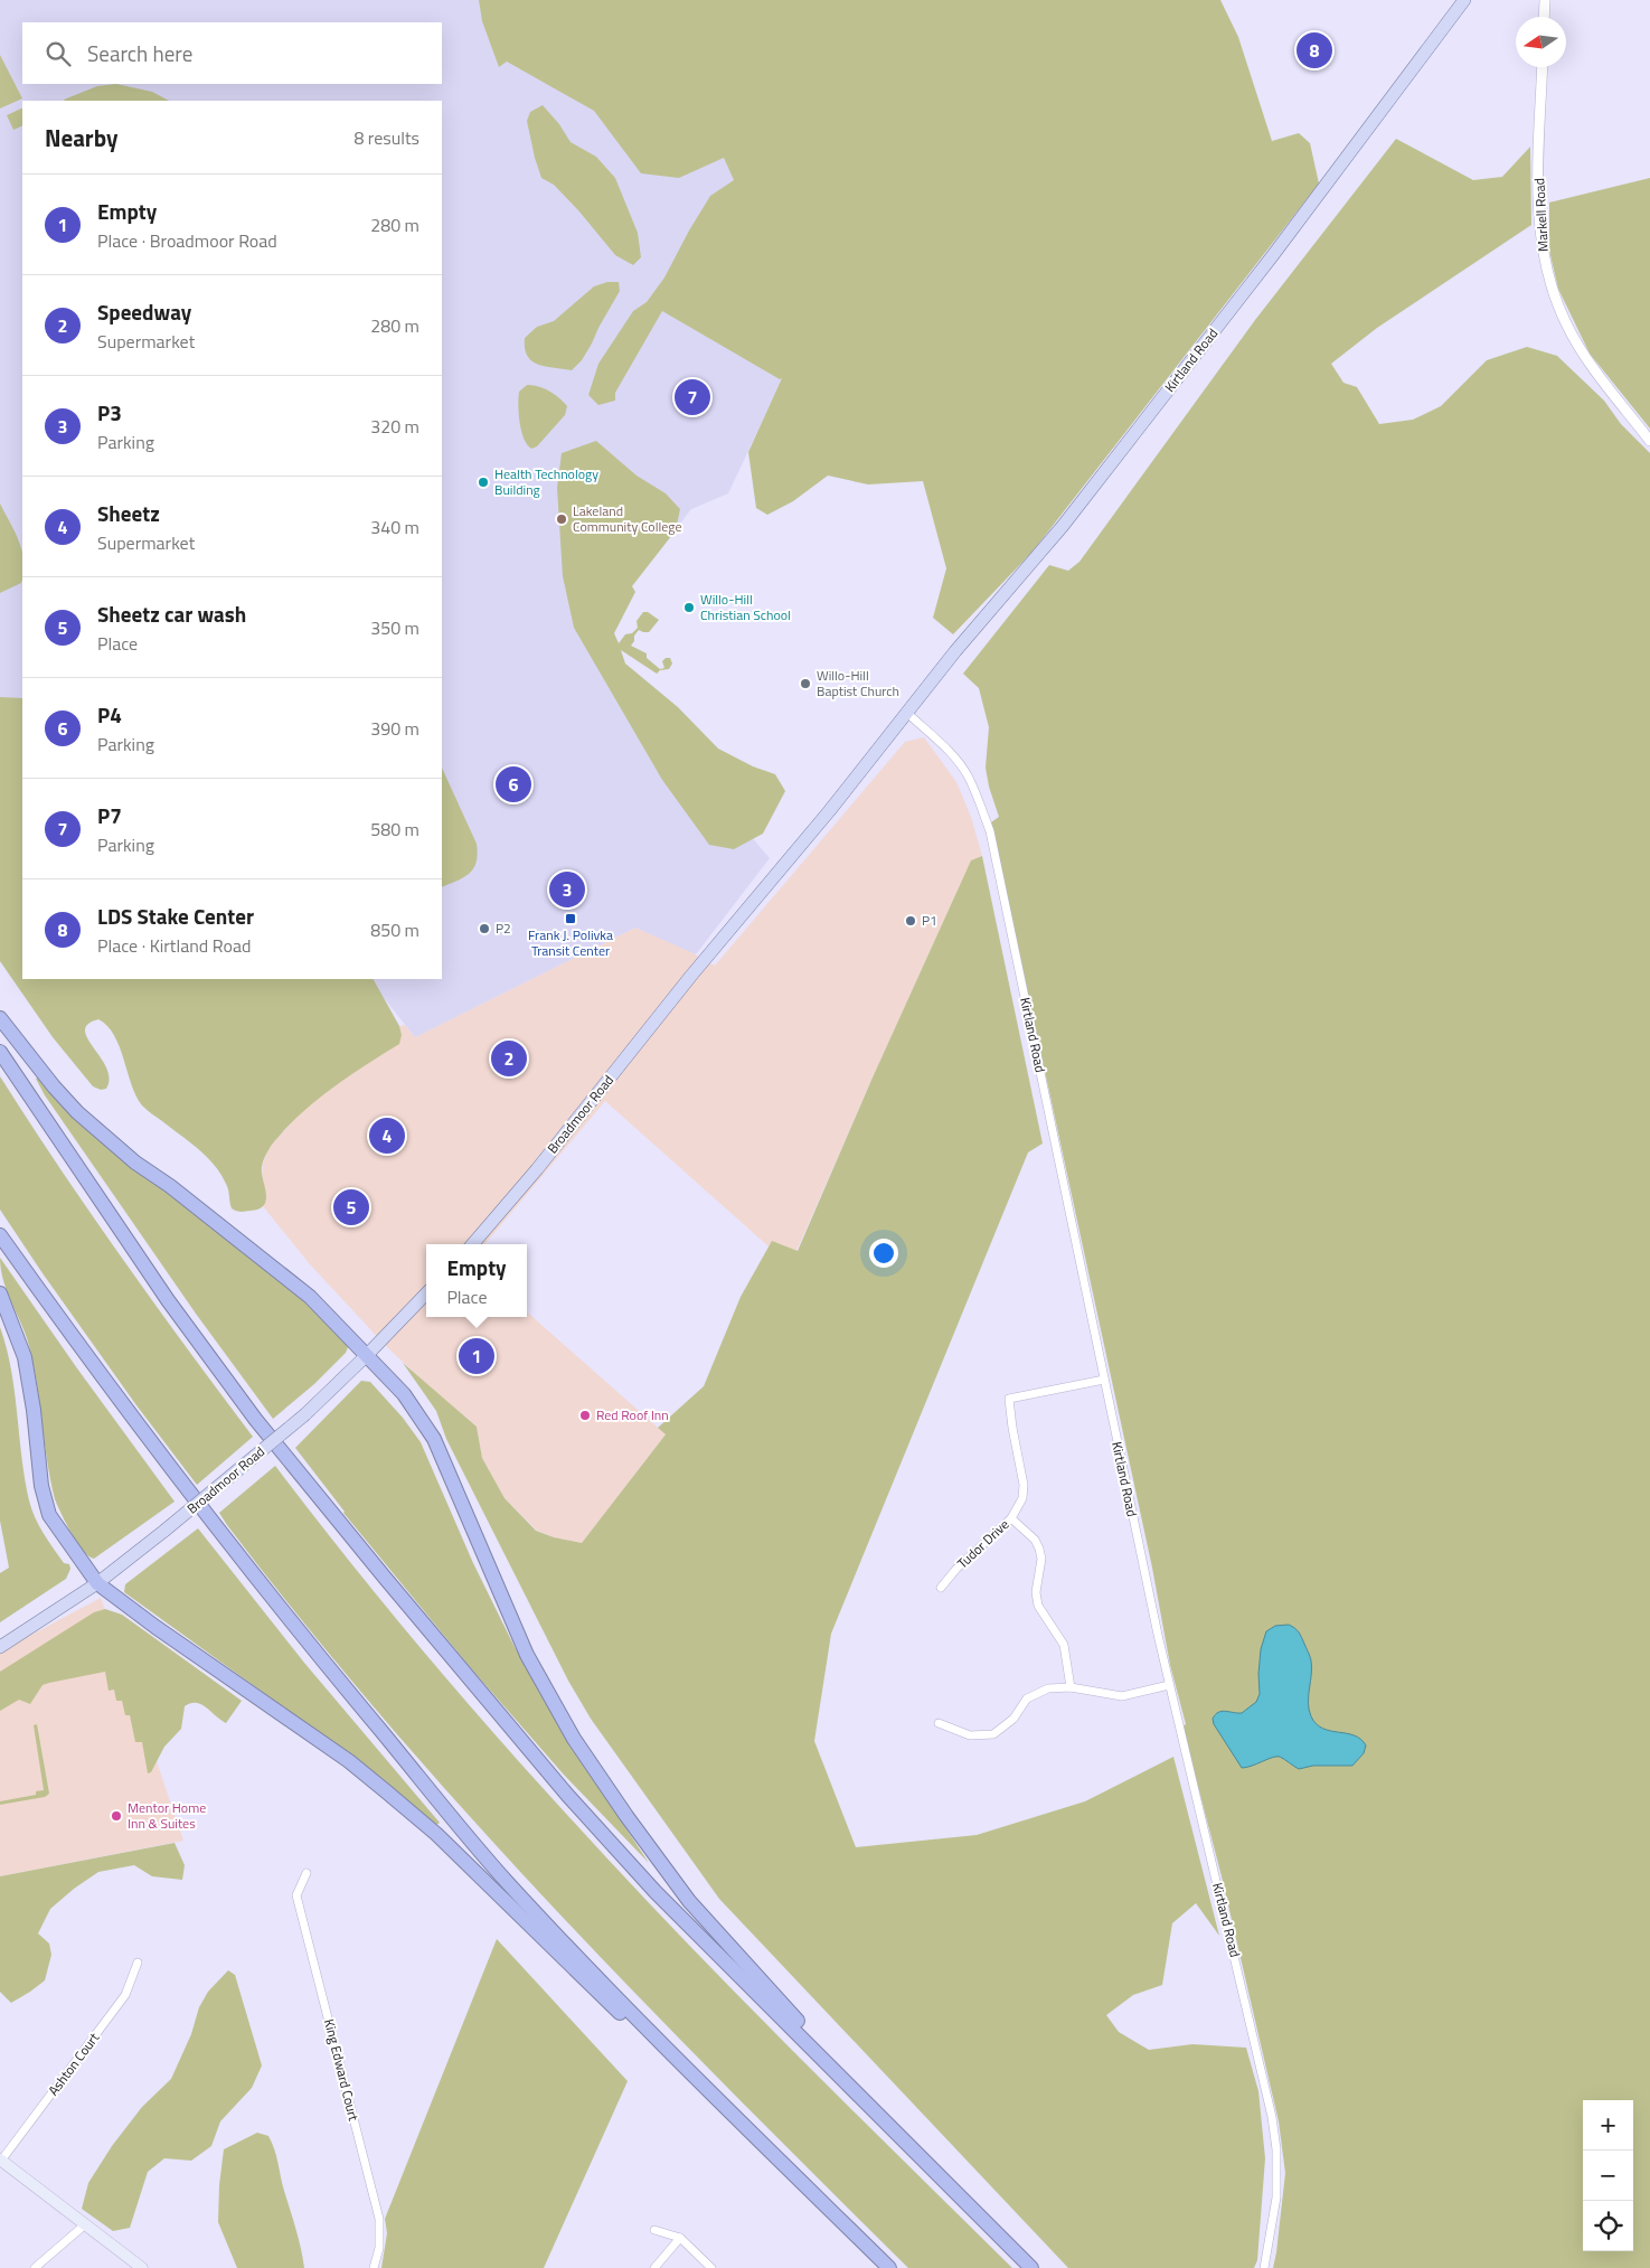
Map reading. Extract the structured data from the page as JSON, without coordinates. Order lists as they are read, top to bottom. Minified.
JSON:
{"streets":{"main road":["Kirtland Road","Broadmoor Road"],"street":["Markell Road","Tudor Drive","Ashton Court","King Edward Court"]},"crossings":[["Kirtland Road","Broadmoor Road"],["Kirtland Road","Tudor Drive"]],"places":{"other":["Health Technology Building","Lakeland Community College","Willo-Hill Christian School","Willo-Hill Baptist Church","P1","P2","Red Roof Inn","Mentor Home Inn & Suites"],"transit":["Frank J. Polivka Transit Center"]},"north":"left","page":{"search":"Search here","pins":["8","7","6","3","2","4","5","1"],"heading":["Nearby","8 results"],"list":[{"mark":"1","name":"Empty","note":"Place · Broadmoor Road","value":"280 m"},{"mark":"2","name":"Speedway","note":"Supermarket","value":"280 m"},{"mark":"3","name":"P3","note":"Parking","value":"320 m"},{"mark":"4","name":"Sheetz","note":"Supermarket","value":"340 m"},{"mark":"5","name":"Sheetz car wash","note":"Place","value":"350 m"},{"mark":"6","name":"P4","note":"Parking","value":"390 m"},{"mark":"7","name":"P7","note":"Parking","value":"580 m"},{"mark":"8","name":"LDS Stake Center","note":"Place · Kirtland Road","value":"850 m"}],"popup":["Empty","Place"],"map_buttons":["+","−"]}}
